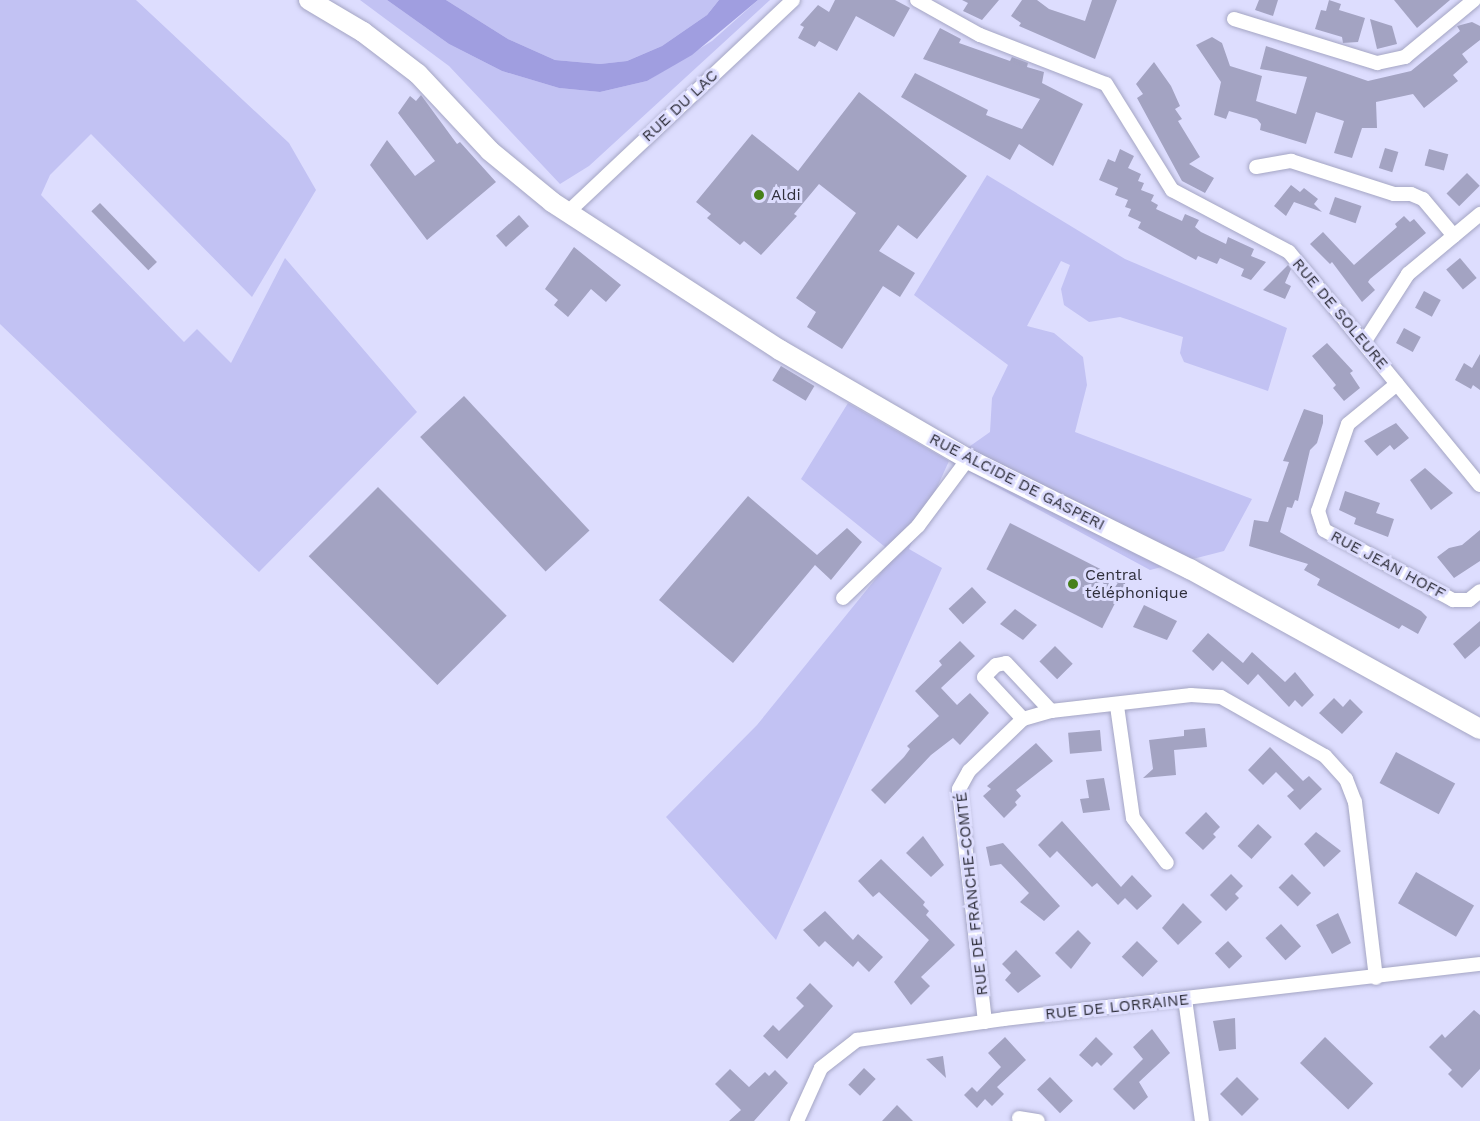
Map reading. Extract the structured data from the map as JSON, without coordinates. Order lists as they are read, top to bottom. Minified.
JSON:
{"streets":{"main road":["RUE ALCIDE DE GASPERI"],"street":["RUE DU LAC","RUE DE SOLEURE","RUE JEAN HOFF","RUE DE FRANCHE-COMTÉ","RUE DE LORRAINE"]},"crossings":[["RUE DU LAC","RUE ALCIDE DE GASPERI"],["RUE DE SOLEURE","RUE JEAN HOFF"],["RUE DE FRANCHE-COMTÉ","RUE DE LORRAINE"]],"places":["Aldi","Central téléphonique"]}
